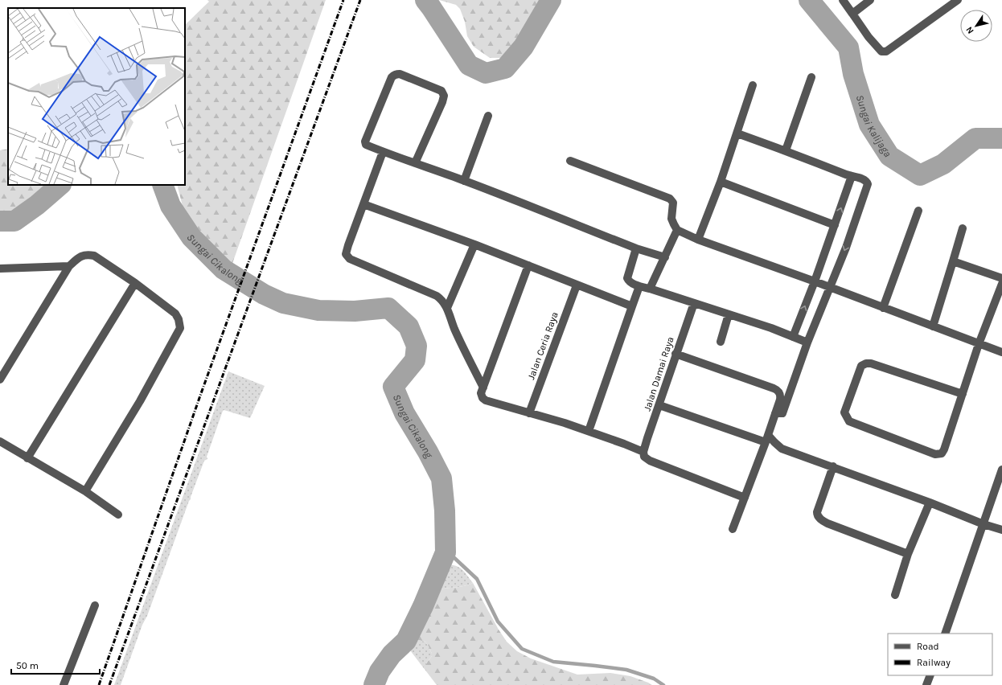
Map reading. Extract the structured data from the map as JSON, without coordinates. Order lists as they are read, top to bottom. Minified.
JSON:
{"streets":{"street":["Jalan Ceria Raya","Jalan Damai Raya"]},"water":["Sungai Kalijaga","Sungai Cikalong"],"legend":["Road","Railway"],"scale_bar":"50 m","north":"bottom left"}
